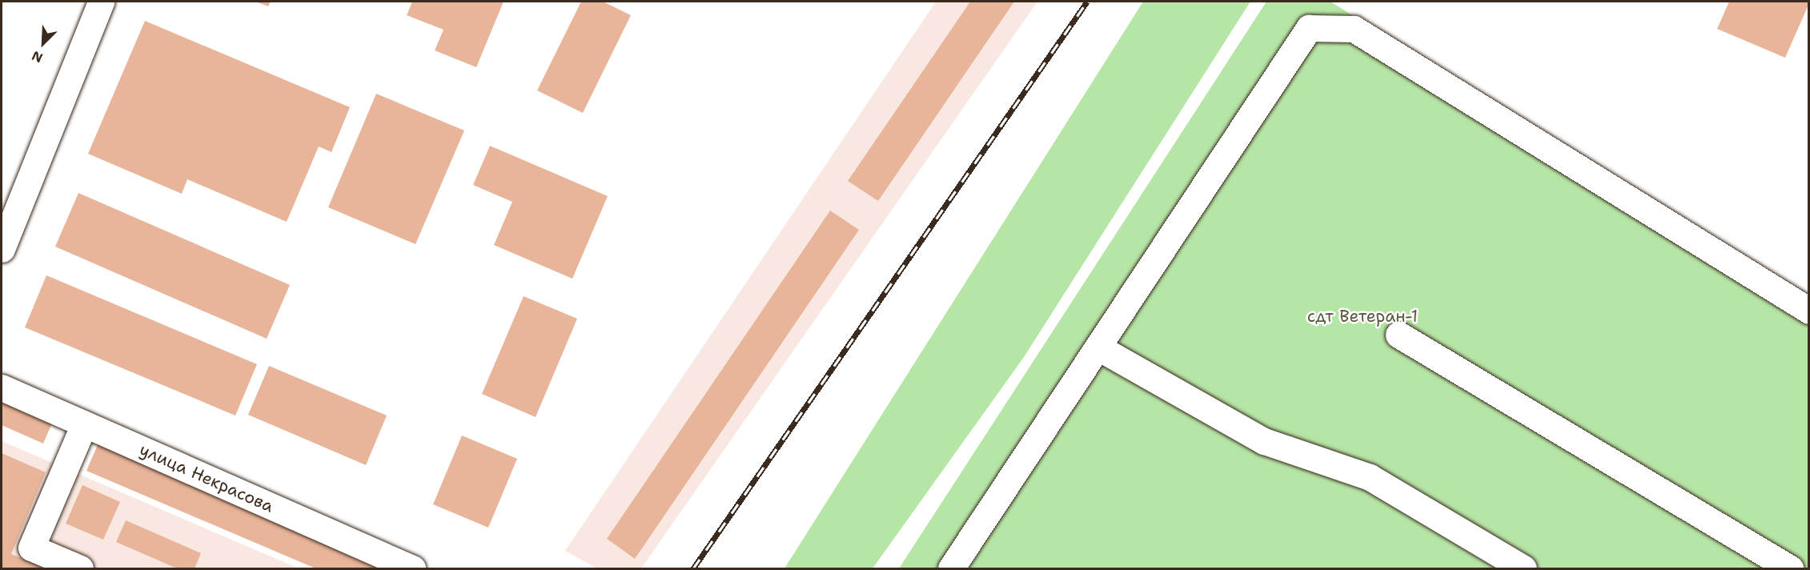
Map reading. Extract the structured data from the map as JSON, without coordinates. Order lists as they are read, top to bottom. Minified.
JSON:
{"streets":{"street":["улица Некрасова"]},"parks":["сдт Ветеран-1"],"north":"bottom left"}
